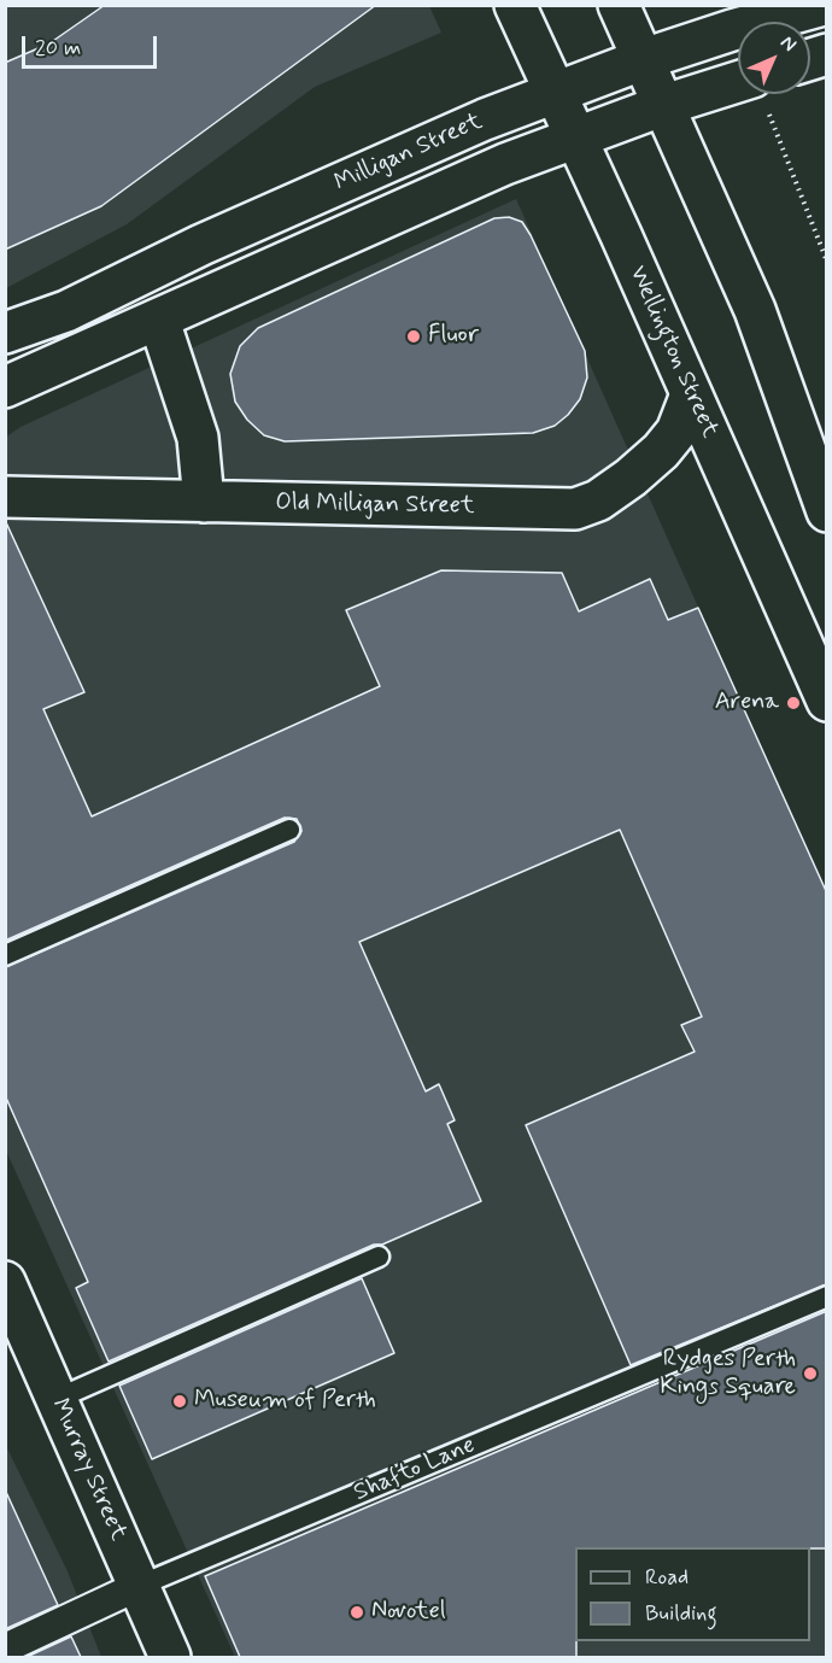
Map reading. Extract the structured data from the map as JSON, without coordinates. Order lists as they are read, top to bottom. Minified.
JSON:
{"streets":{"main road":["Milligan Street","Wellington Street","Old Milligan Street","Murray Street"],"street":["Shafto Lane"]},"crossings":[["Milligan Street","Wellington Street"],["Wellington Street","Old Milligan Street"],["Murray Street","Shafto Lane"]],"places":["Fluor","Arena","Rydges Perth Kings Square","Museum of Perth","Novotel"],"legend":["Road","Building"],"scale_bar":"20 m","north":"top right"}
